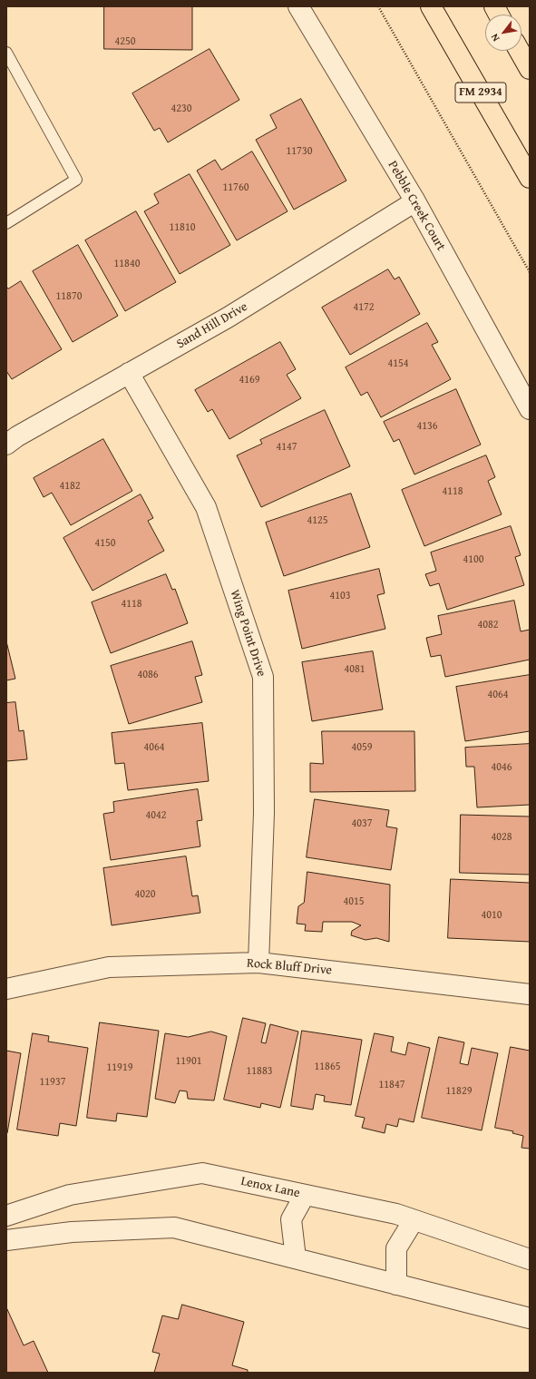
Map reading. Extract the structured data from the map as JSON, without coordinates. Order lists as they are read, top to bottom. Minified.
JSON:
{"streets":{"main road":["FM 2934"],"street":["Pebble Creek Court","Sand Hill Drive","Wing Point Drive","Rock Bluff Drive","Lenox Lane"]},"crossings":[["Pebble Creek Court","Sand Hill Drive"],["Sand Hill Drive","Wing Point Drive"],["Wing Point Drive","Rock Bluff Drive"]],"house_numbers":["4250","4230","11730","11760","11810","11840","11870","4172","4154","4169","4136","4147","4182","4118","4125","4150","4100","4103","4118","4082","4081","4086","4064","4064","4059","4046","4042","4037","4028","4020","4015","4010","11901","11865","11919","11883","11937","11847","11829"],"north":"bottom left"}
